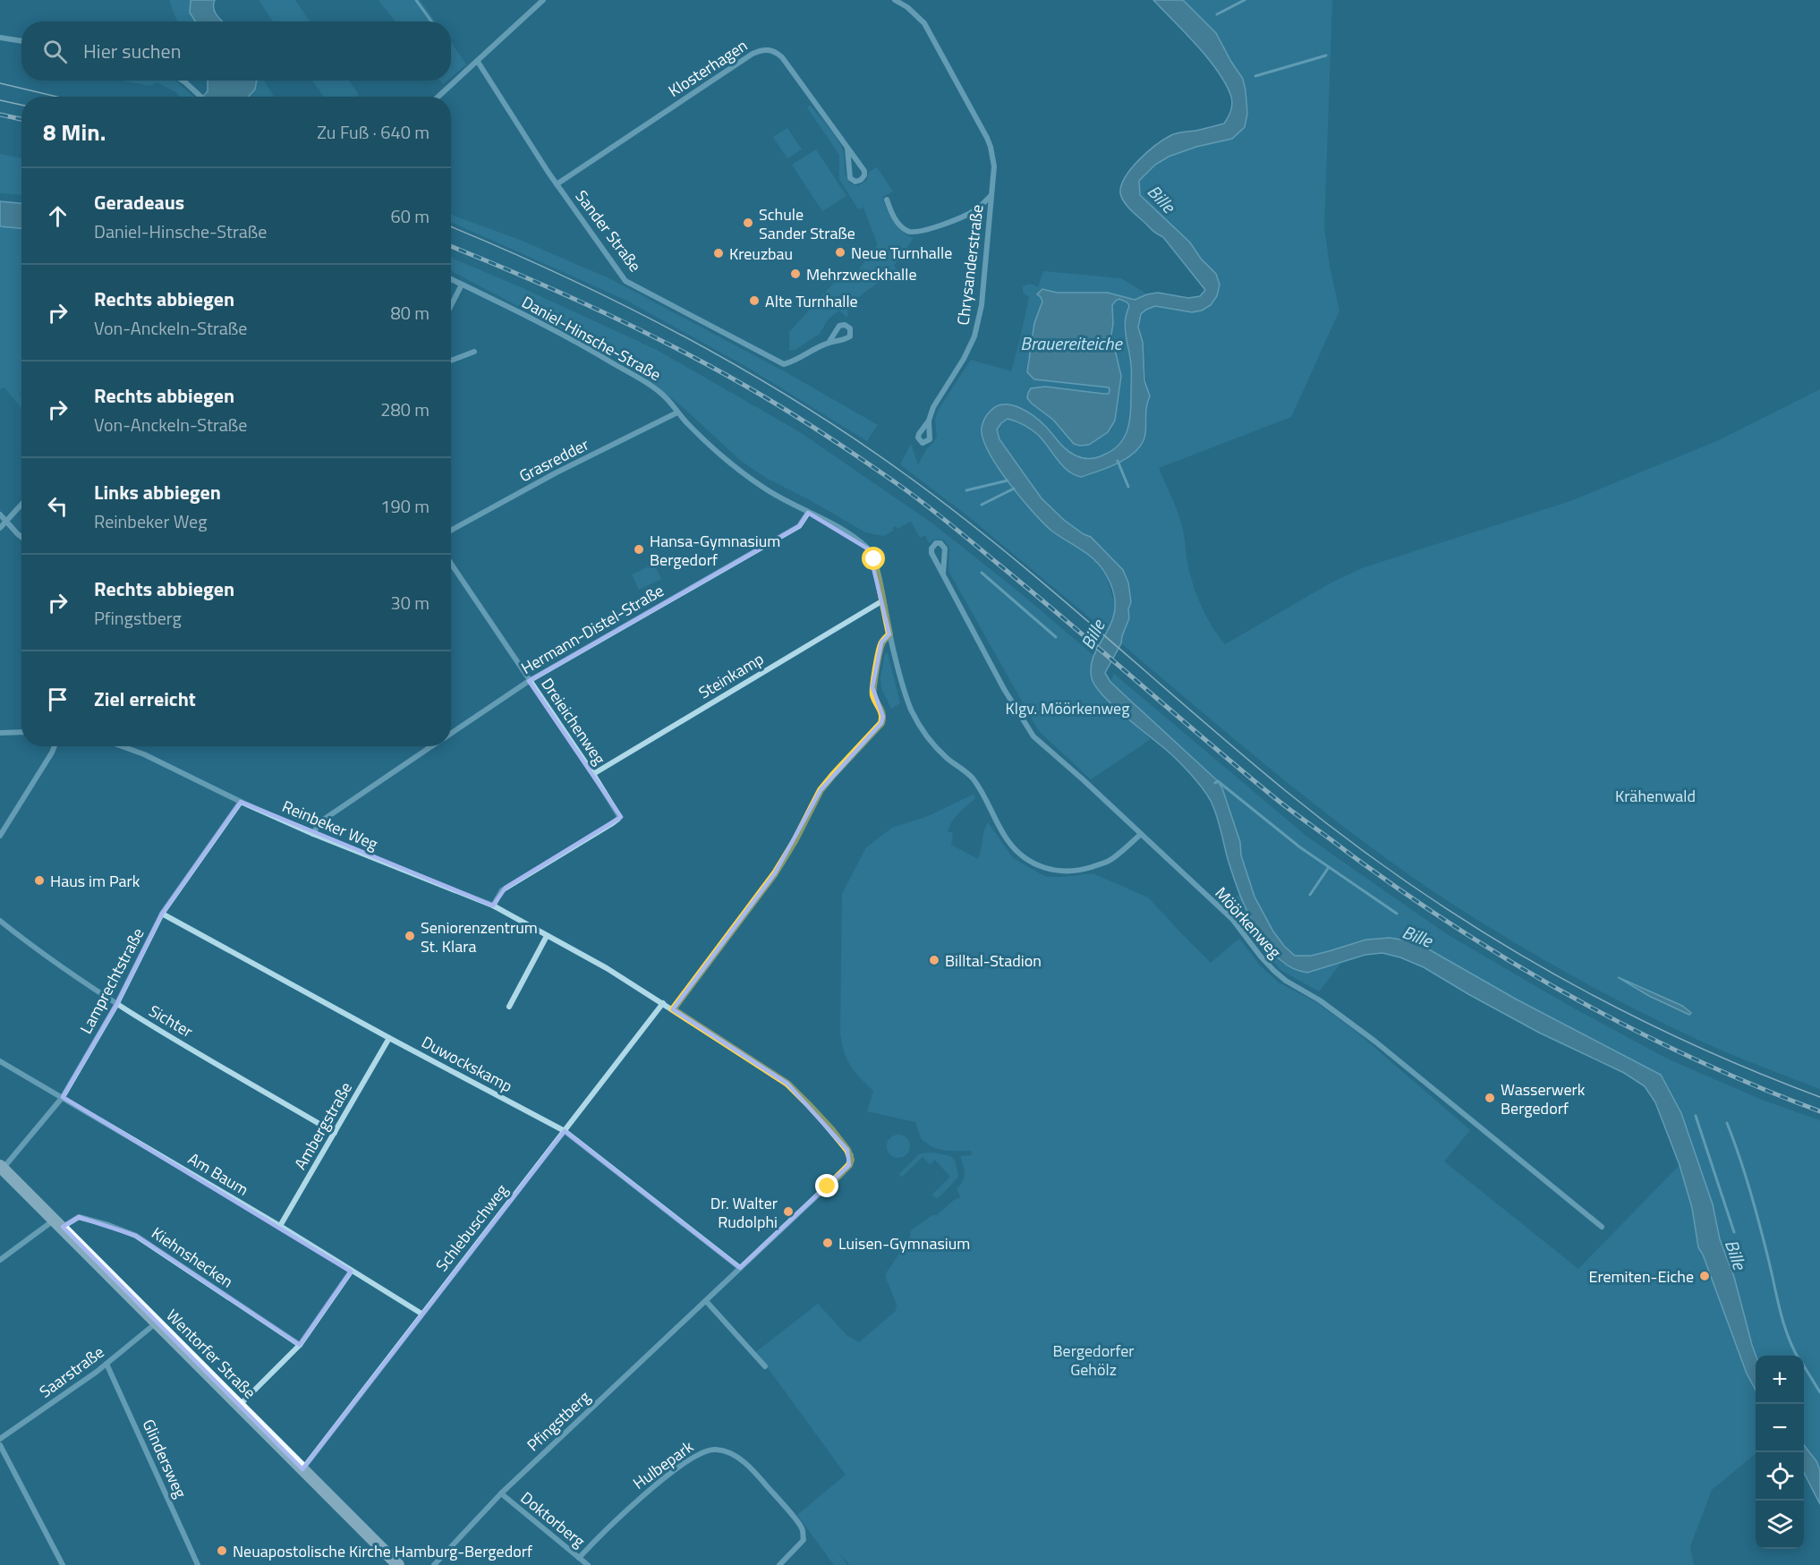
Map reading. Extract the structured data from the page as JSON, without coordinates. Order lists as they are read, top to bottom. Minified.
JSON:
{"streets":{"main road":["Wentorfer Straße"],"street":["Klosterhagen","Sander Straße","Chrysanderstraße","Daniel-Hinsche-Straße","Grasredder","Hermann-Distel-Straße","Steinkamp","Dreieichenweg","Reinbeker Weg","Möörkenweg","Lamprechtstraße","Sichter","Duwockskamp","Ambergstraße","Am Baum","Schlebuschweg","Kiehnshecken","Saarstraße","Pfingstberg","Glindersweg","Hulbepark","Doktorberg"]},"crossings":[["Klosterhagen","Sander Straße"],["Daniel-Hinsche-Straße","Grasredder"],["Daniel-Hinsche-Straße","Hermann-Distel-Straße"],["Daniel-Hinsche-Straße","Steinkamp"],["Daniel-Hinsche-Straße","Möörkenweg"],["Hermann-Distel-Straße","Dreieichenweg"],["Hermann-Distel-Straße","Reinbeker Weg"],["Steinkamp","Dreieichenweg"],["Dreieichenweg","Reinbeker Weg"],["Reinbeker Weg","Lamprechtstraße"],["Reinbeker Weg","Schlebuschweg"],["Reinbeker Weg","Pfingstberg"],["Lamprechtstraße","Sichter"],["Lamprechtstraße","Duwockskamp"],["Lamprechtstraße","Am Baum"],["Lamprechtstraße","Wentorfer Straße"],["Sichter","Ambergstraße"],["Duwockskamp","Ambergstraße"],["Duwockskamp","Schlebuschweg"],["Duwockskamp","Pfingstberg"],["Ambergstraße","Am Baum"],["Am Baum","Schlebuschweg"],["Schlebuschweg","Wentorfer Straße"],["Kiehnshecken","Wentorfer Straße"],["Wentorfer Straße","Saarstraße"],["Saarstraße","Glindersweg"],["Pfingstberg","Doktorberg"],["Hulbepark","Doktorberg"]],"water":["Bille","Brauereiteiche"],"parks":["Klgv. Möörkenweg","Krähenwald","Bergedorfer Gehölz"],"places":["Schule Sander Straße","Neue Turnhalle","Kreuzbau","Mehrzweckhalle","Alte Turnhalle","Hansa-Gymnasium Bergedorf","Haus im Park","Seniorenzentrum St. Klara","Billtal-Stadion","Wasserwerk Bergedorf","Dr. Walter Rudolphi","Luisen-Gymnasium","Eremiten-Eiche","Neuapostolische Kirche Hamburg-Bergedorf"],"page":{"search":"Hier suchen","heading":["8 Min.","Zu Fuß · 640 m"],"list":[["Geradeaus","Daniel-Hinsche-Straße","60 m"],["Rechts abbiegen","Von-Anckeln-Straße","80 m"],["Rechts abbiegen","Von-Anckeln-Straße","280 m"],["Links abbiegen","Reinbeker Weg","190 m"],["Rechts abbiegen","Pfingstberg","30 m"],"Ziel erreicht"],"map_buttons":["+","−"]}}
